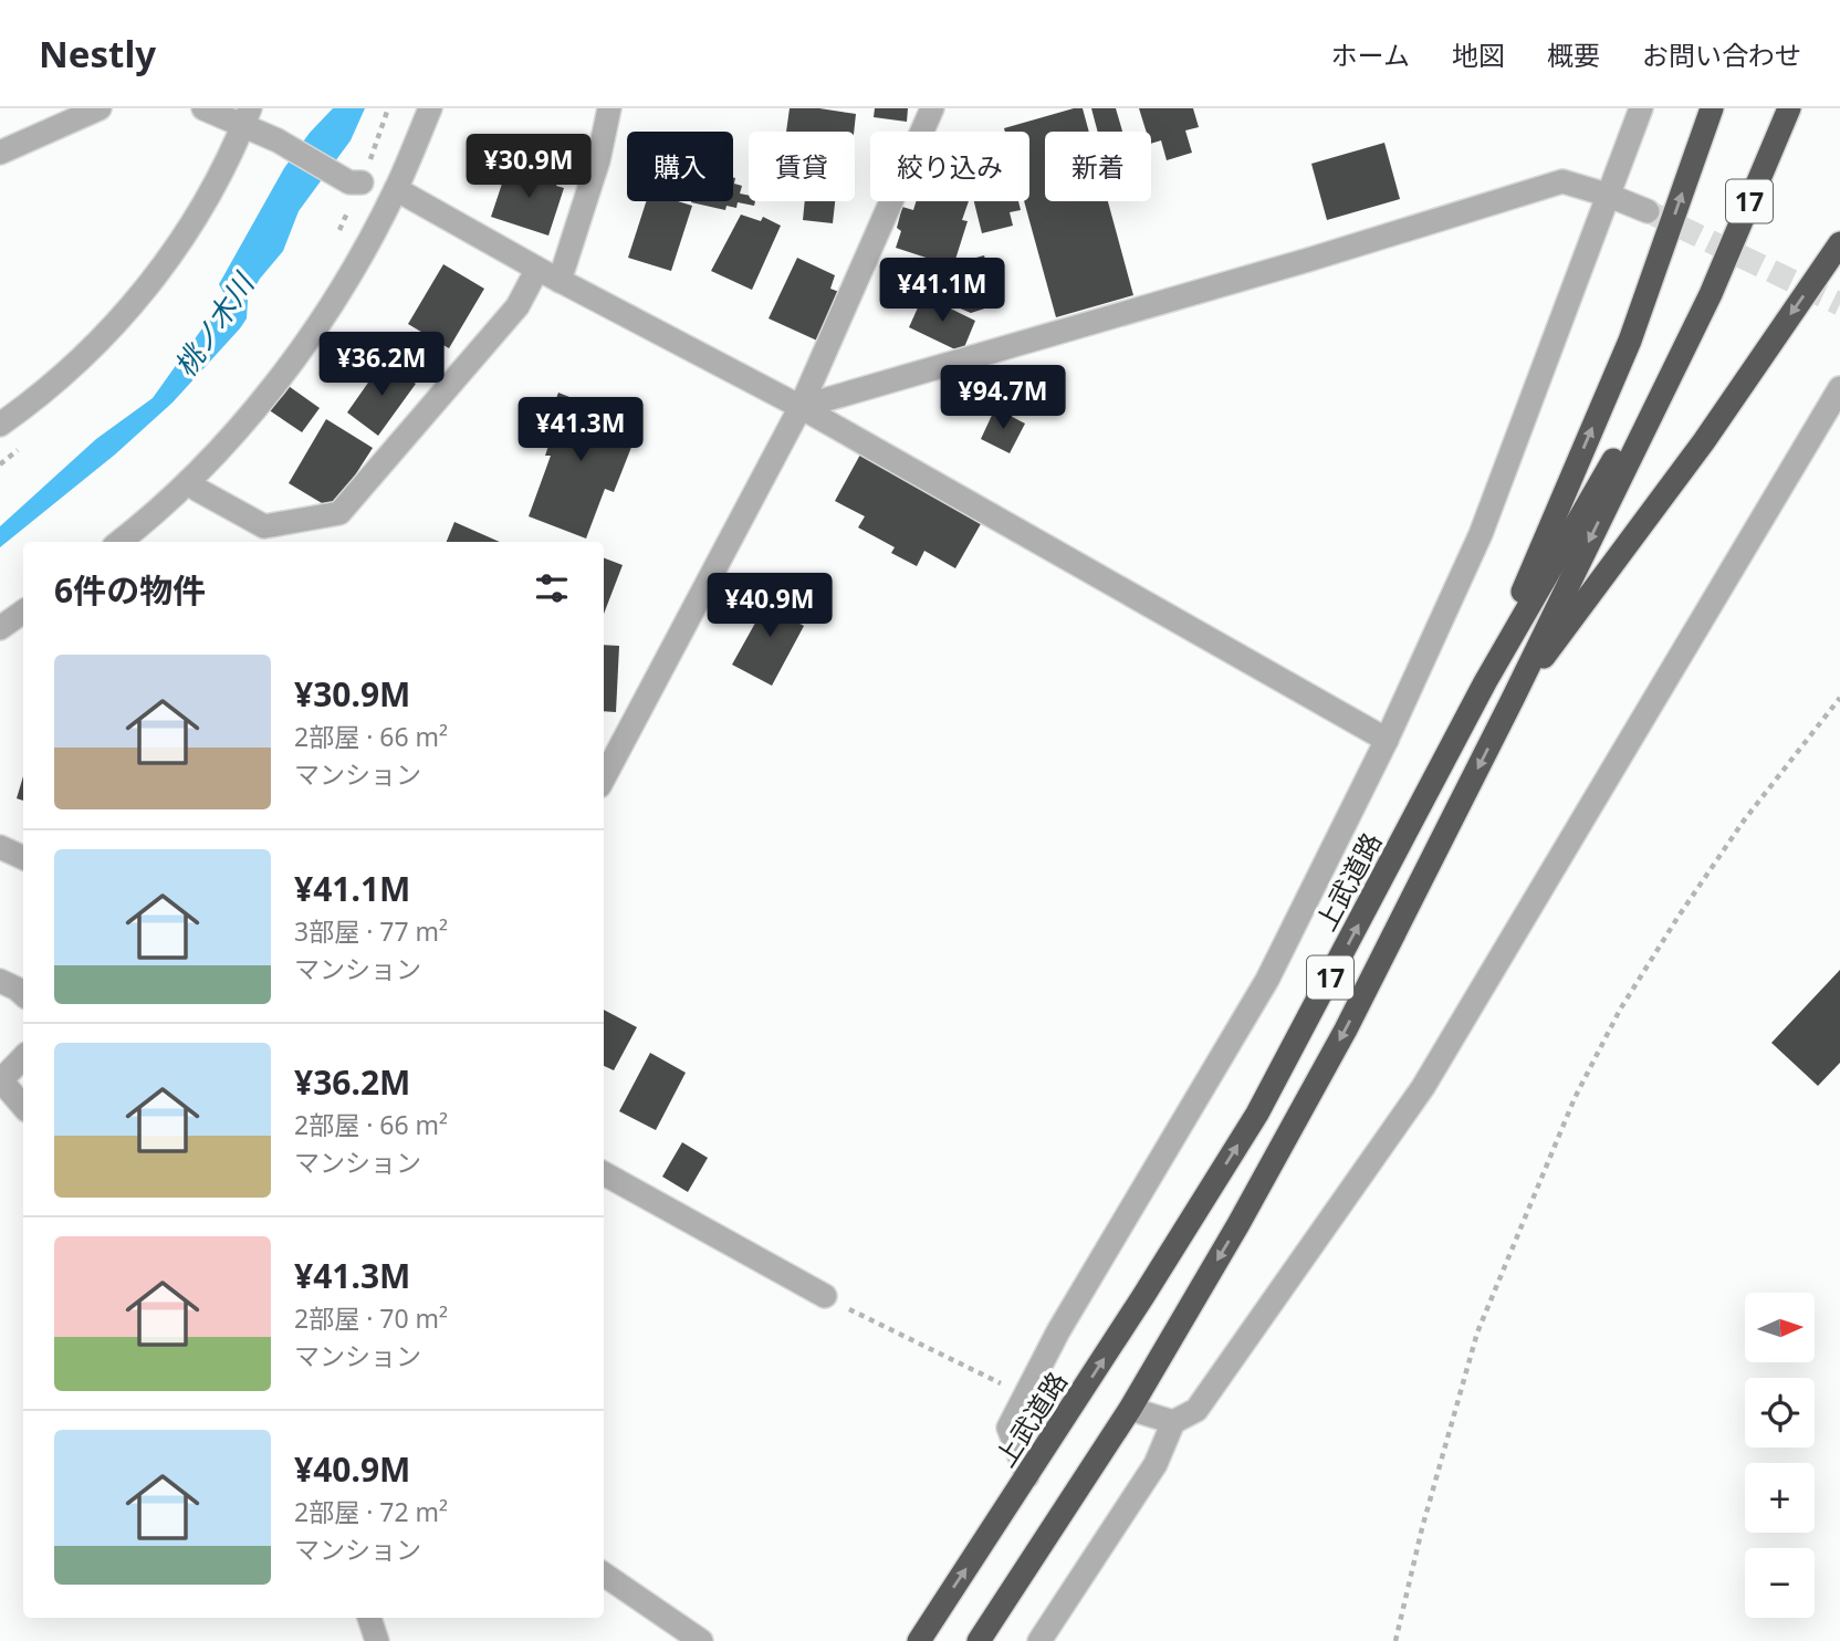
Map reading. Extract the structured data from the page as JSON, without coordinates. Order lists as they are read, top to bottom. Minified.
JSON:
{"streets":{"highway":["17","上武道路"]},"water":["桃ノ木川"],"north":"right","page":{"header":"Nestly","nav":["ホーム","地図","概要","お問い合わせ"],"chip":["購入","賃貸","絞り込み","新着"],"price":["¥30.9M","¥41.1M","¥36.2M","¥94.7M","¥41.3M","¥40.9M"],"heading":"6件の物件","list":[{"name":"¥30.9M","note":"2部屋 · 66 m² · マンション"},{"name":"¥41.1M","note":"3部屋 · 77 m² · マンション"},{"name":"¥36.2M","note":"2部屋 · 66 m² · マンション"},{"name":"¥41.3M","note":"2部屋 · 70 m² · マンション"},{"name":"¥40.9M","note":"2部屋 · 72 m² · マンション"}],"map_buttons":["+","−"]}}
